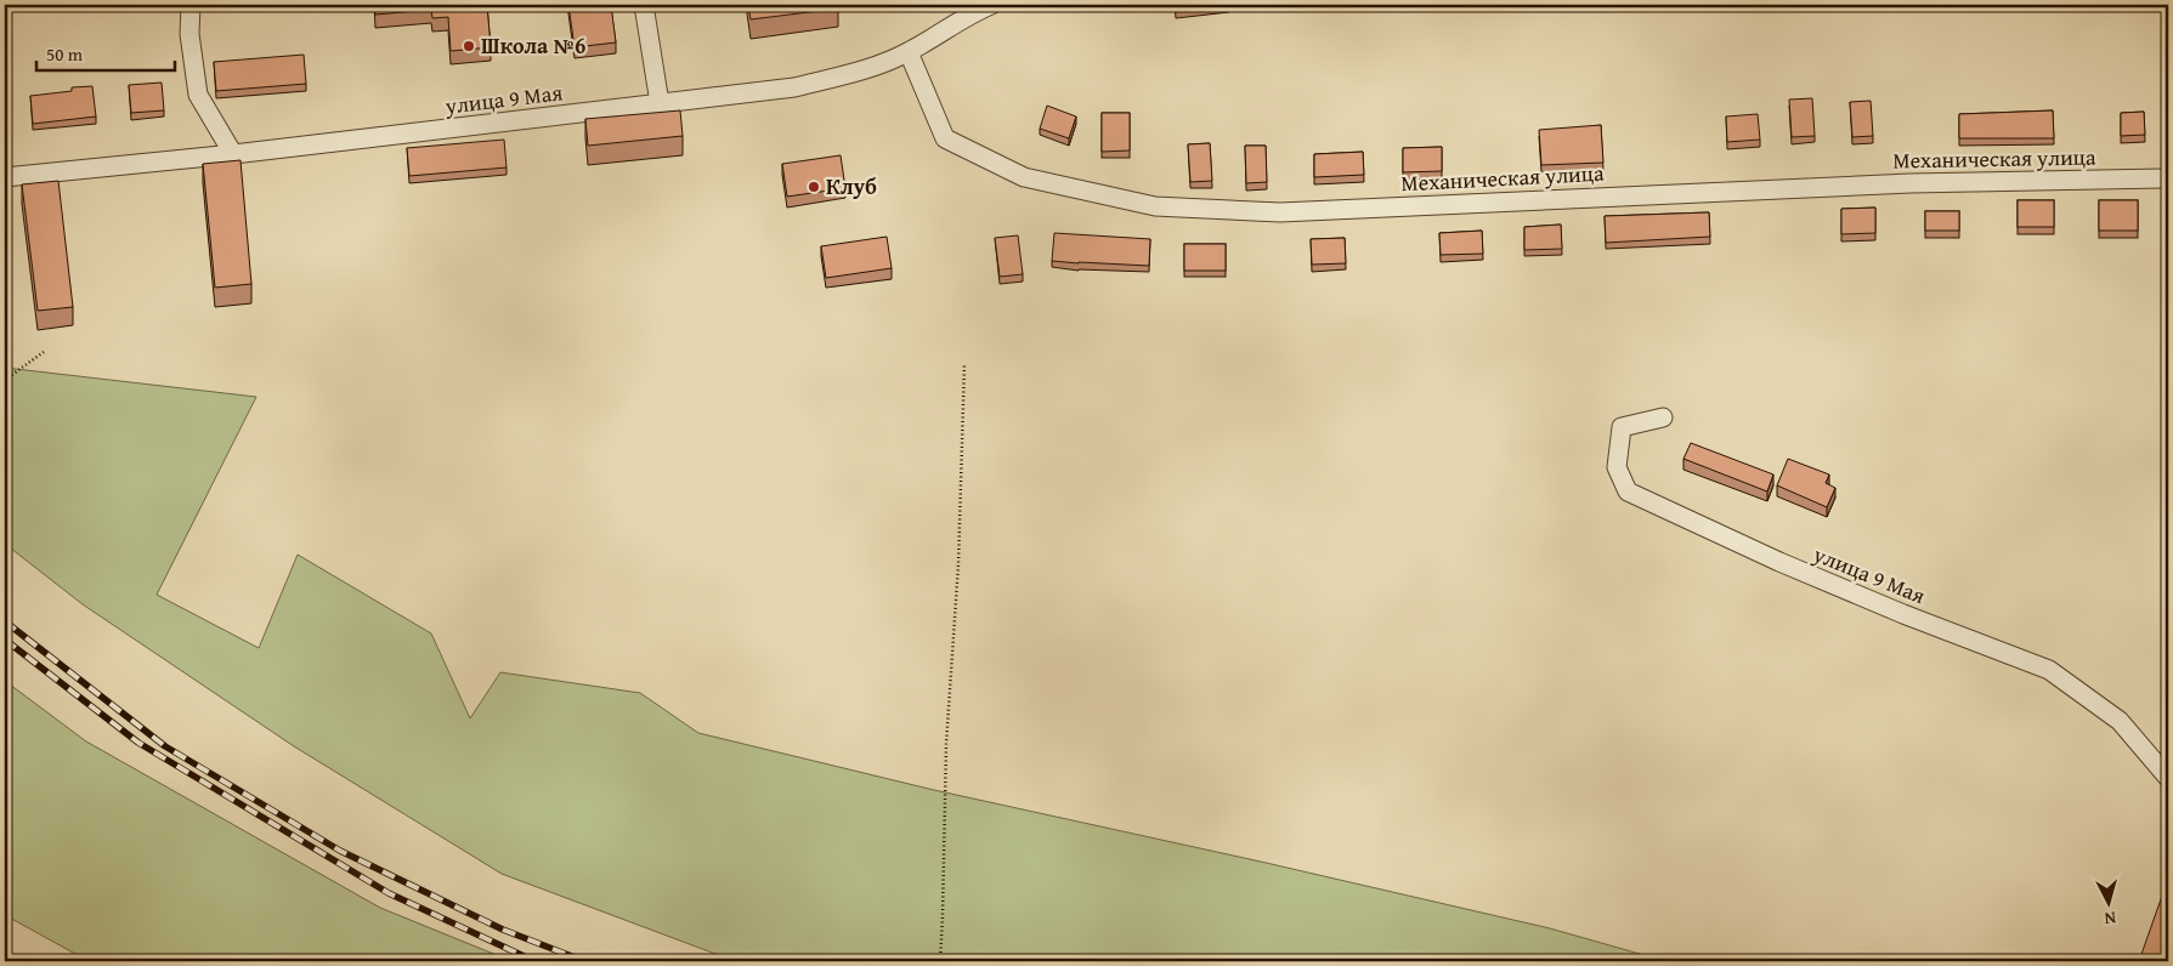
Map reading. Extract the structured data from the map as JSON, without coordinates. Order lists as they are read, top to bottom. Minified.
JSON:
{"streets":{"street":["улица 9 Мая","Механическая улица"]},"crossings":[["улица 9 Мая","Механическая улица"]],"places":["Школа №6","Клуб"],"scale_bar":"50 m","north":"bottom"}
